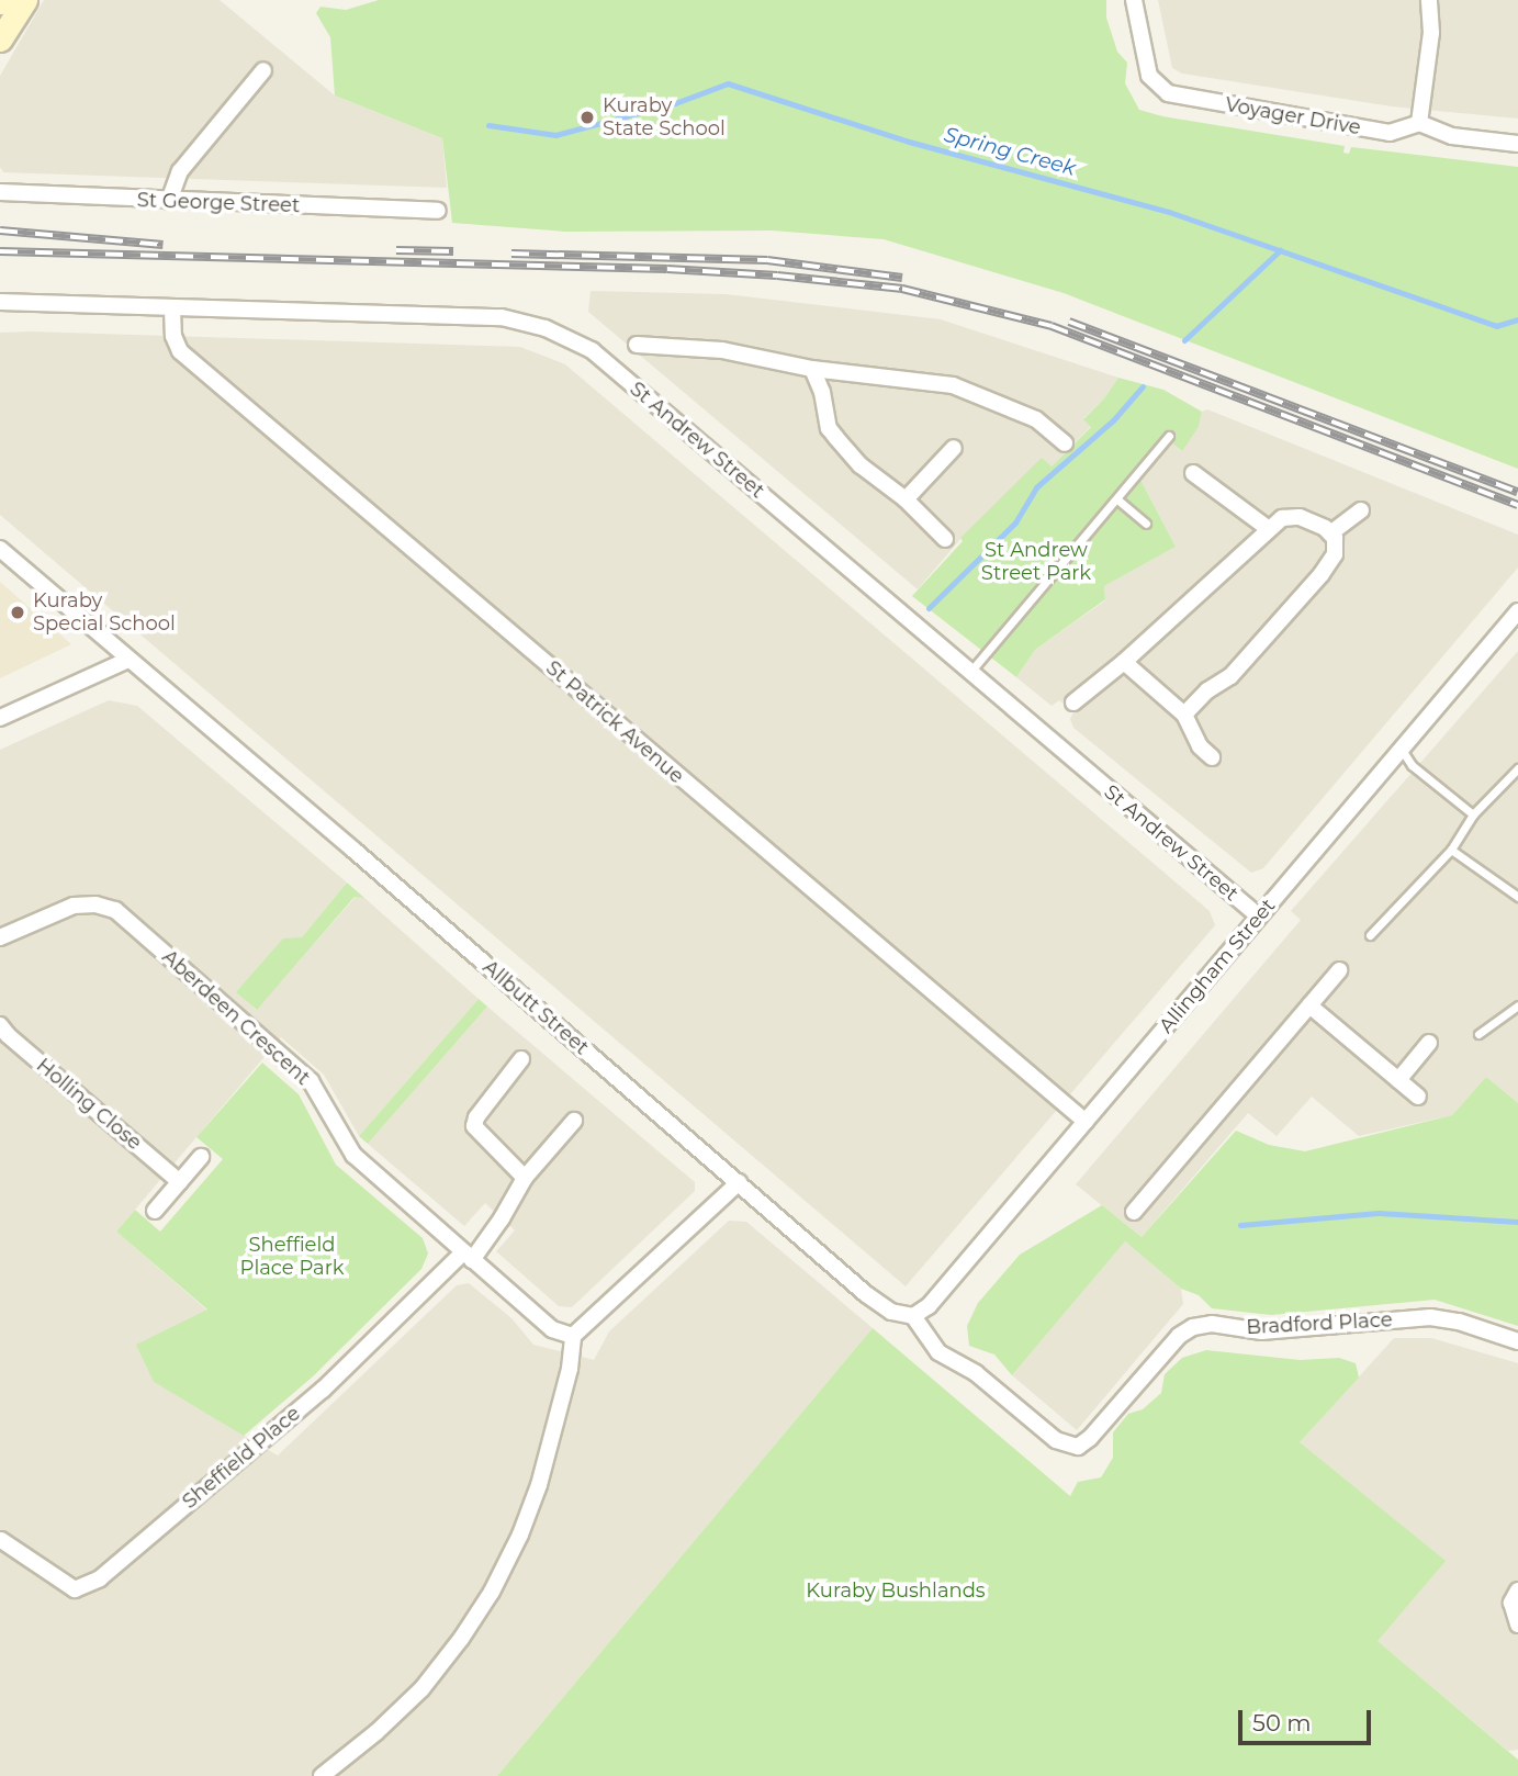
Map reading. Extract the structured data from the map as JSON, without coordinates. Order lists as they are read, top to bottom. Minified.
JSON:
{"streets":{"street":["Voyager Drive","St George Street","St Andrew Street","St Patrick Avenue","Allingham Street","Allbutt Street","Aberdeen Crescent","Holling Close","Bradford Place","Sheffield Place"]},"crossings":[["St Andrew Street","St Patrick Avenue"],["St Andrew Street","Allingham Street"],["St Patrick Avenue","Allingham Street"],["Allingham Street","Allbutt Street"],["Allingham Street","Bradford Place"],["Allbutt Street","Bradford Place"],["Aberdeen Crescent","Sheffield Place"]],"water":["Spring Creek"],"parks":["St Andrew Street Park","Sheffield Place Park","Kuraby Bushlands"],"places":["Kuraby State School","Kuraby Special School"],"scale_bar":"50 m"}
